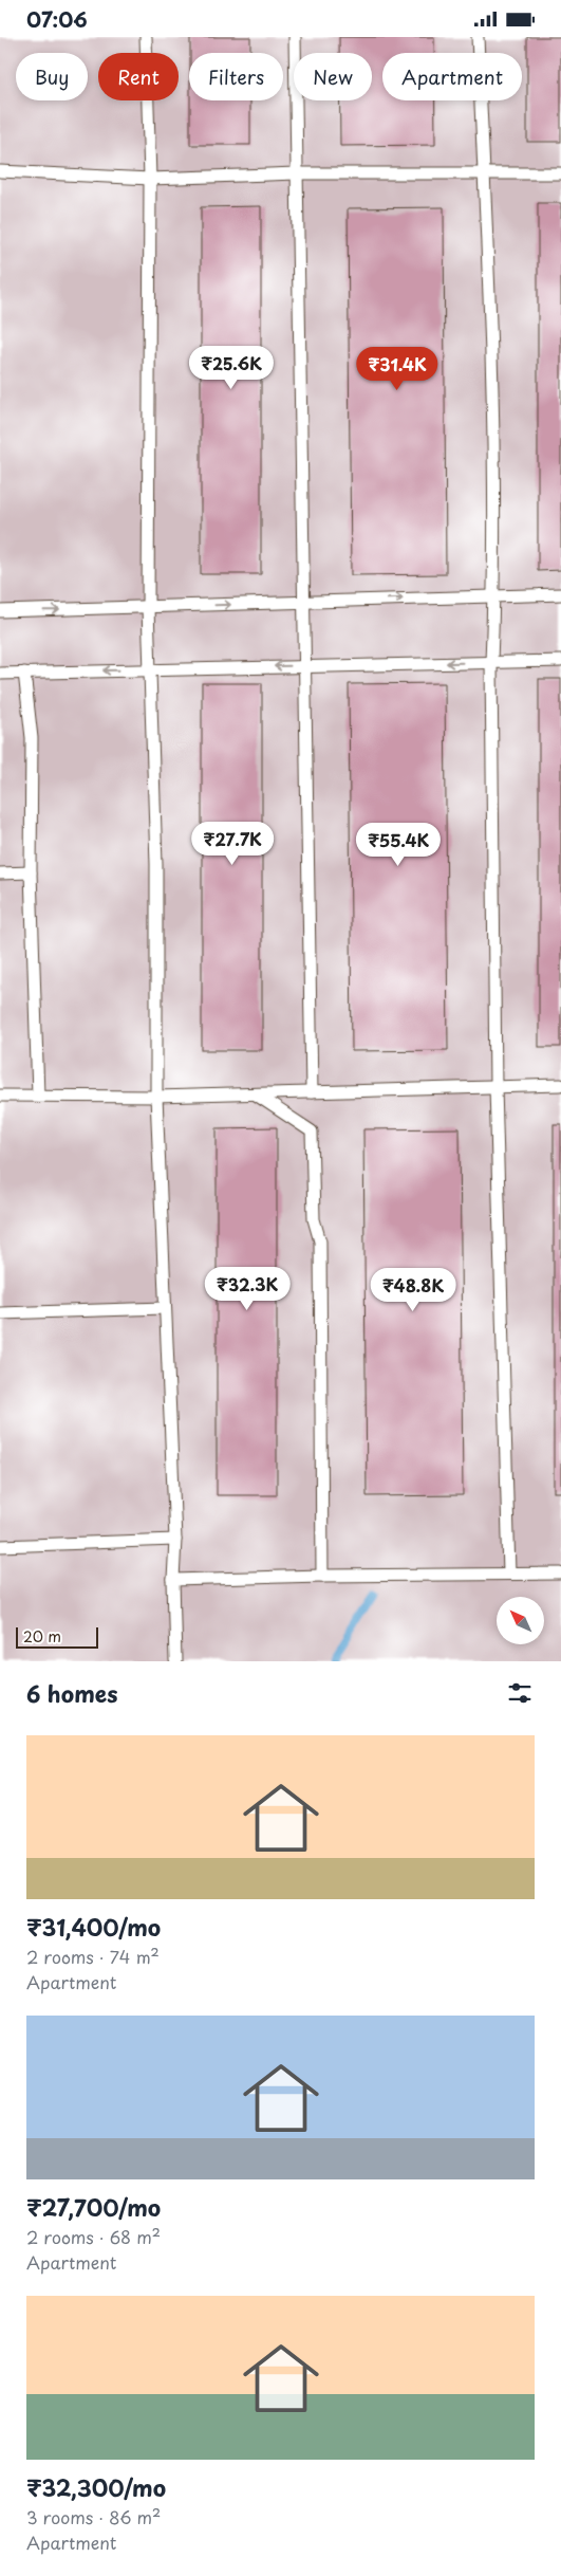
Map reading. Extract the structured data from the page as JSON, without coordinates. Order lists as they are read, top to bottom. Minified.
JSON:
{"scale_bar":"20 m","north":"top left","page":{"status":"07:06","chip":["Buy","Rent","Filters","New","Apartment"],"price":["₹25.6K","₹31.4K","₹27.7K","₹55.4K","₹32.3K","₹48.8K"],"scale":"20 m","heading":"6 homes","list":[{"name":"₹31,400/mo","note":"2 rooms · 74 m² · Apartment"},{"name":"₹27,700/mo","note":"2 rooms · 68 m² · Apartment"},{"name":"₹32,300/mo","note":"3 rooms · 86 m² · Apartment"}]}}
